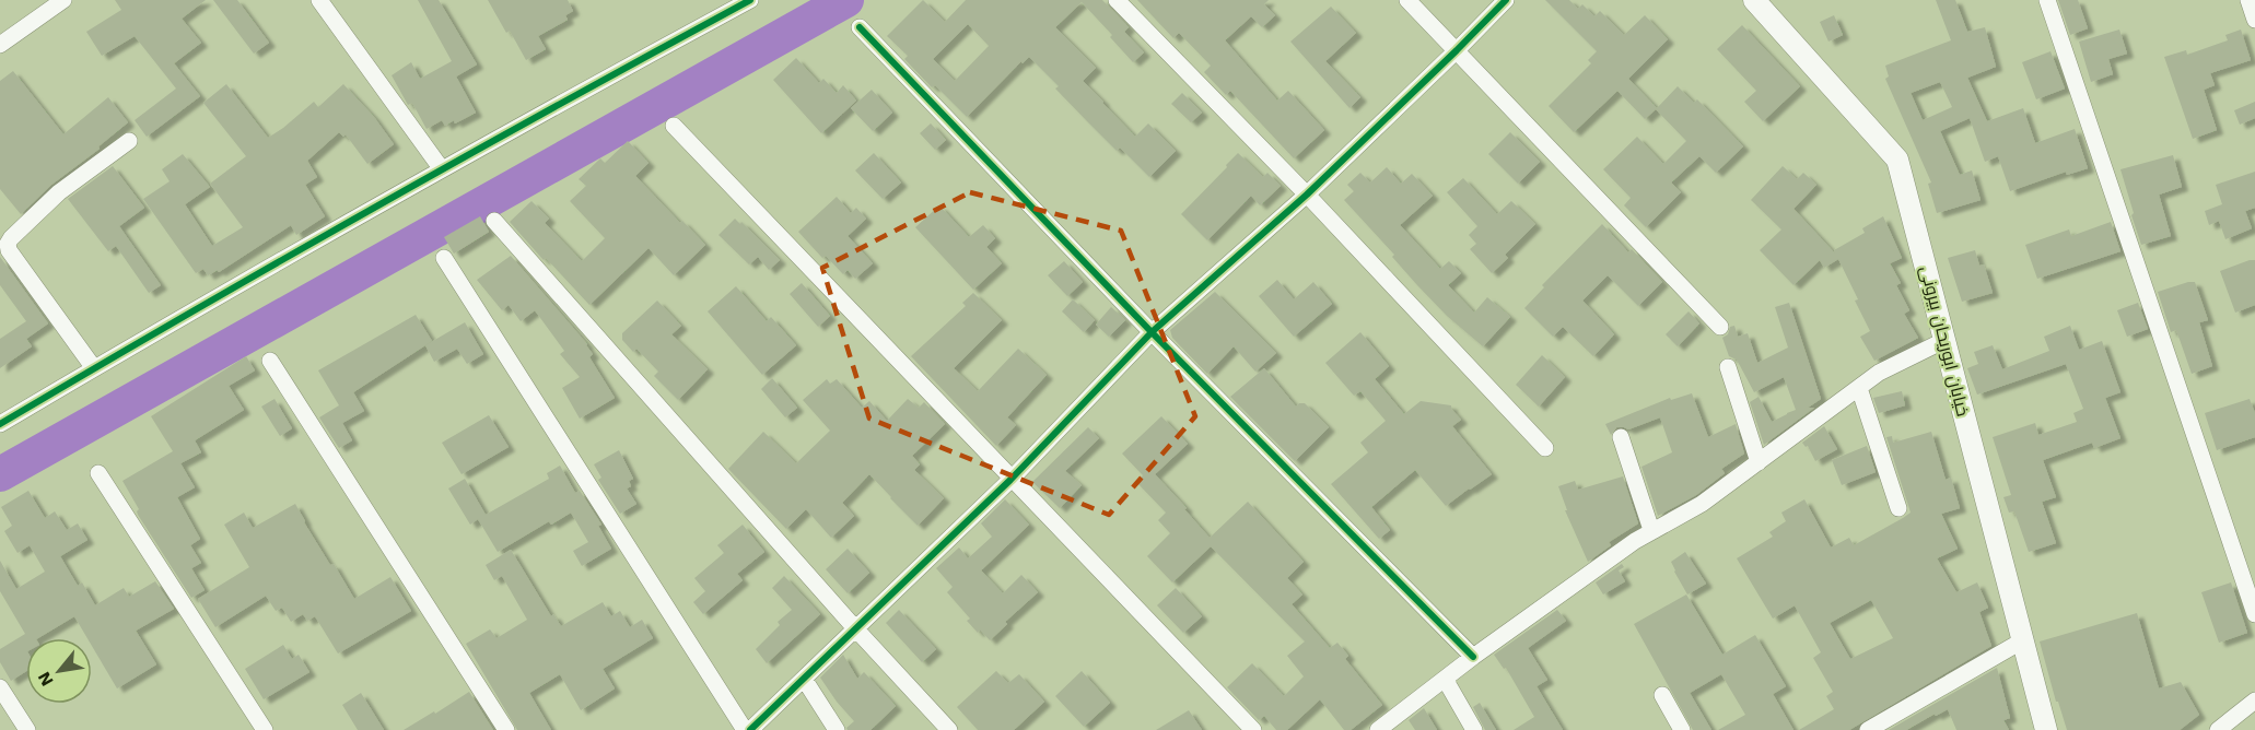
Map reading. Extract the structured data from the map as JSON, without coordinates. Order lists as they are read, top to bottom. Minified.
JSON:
{"streets":{"street":["خیابان ابوریحان بیرونی"]},"north":"bottom left"}
